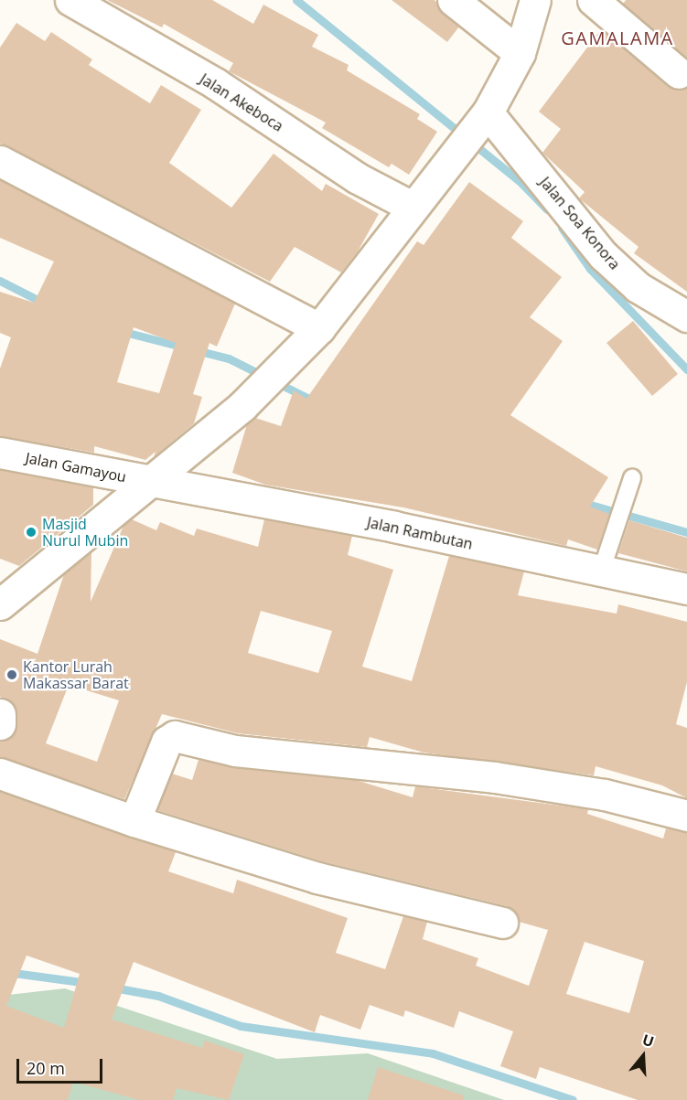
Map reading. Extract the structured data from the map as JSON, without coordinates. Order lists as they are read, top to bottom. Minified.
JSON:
{"streets":{"street":["Jalan Akeboca","Jalan Soa Konora","Jalan Gamayou","Jalan Rambutan"]},"crossings":[["Jalan Gamayou","Jalan Rambutan"]],"districts":["GAMALAMA"],"places":["Masjid Nurul Mubin","Kantor Lurah Makassar Barat"],"scale_bar":"20 m","north":"top"}
